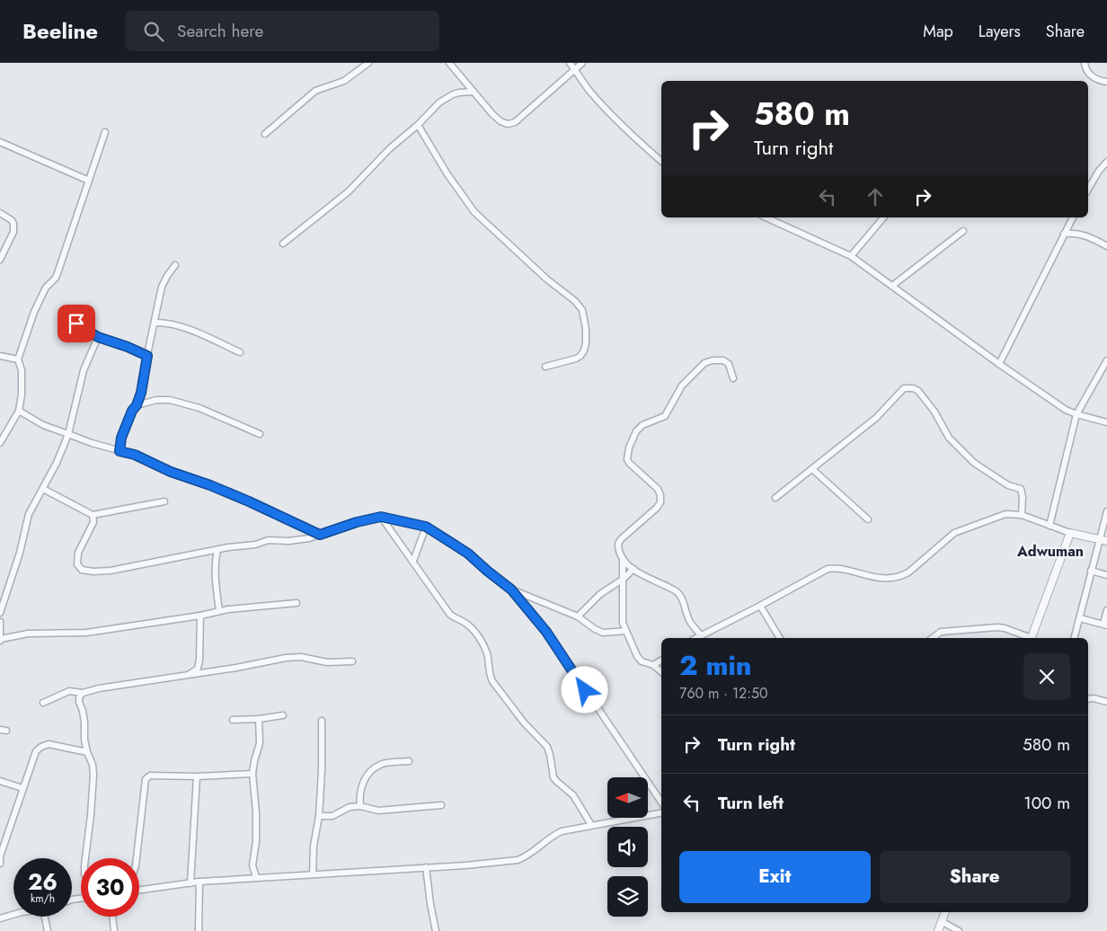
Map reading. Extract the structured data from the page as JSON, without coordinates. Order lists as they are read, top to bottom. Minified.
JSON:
{"districts":["Adwuman"],"north":"left","page":{"header":"Beeline","search":"Search here","nav":["Map","Layers","Share"],"turn":["580 m","Turn right"],"heading":["2 min","760 m · 12:50"],"list":[{"name":"Turn right","value":"580 m"},{"name":"Turn left","value":"100 m"}],"buttons":["Exit","Share"],"speed":"26 km/h","limit":"30"}}
